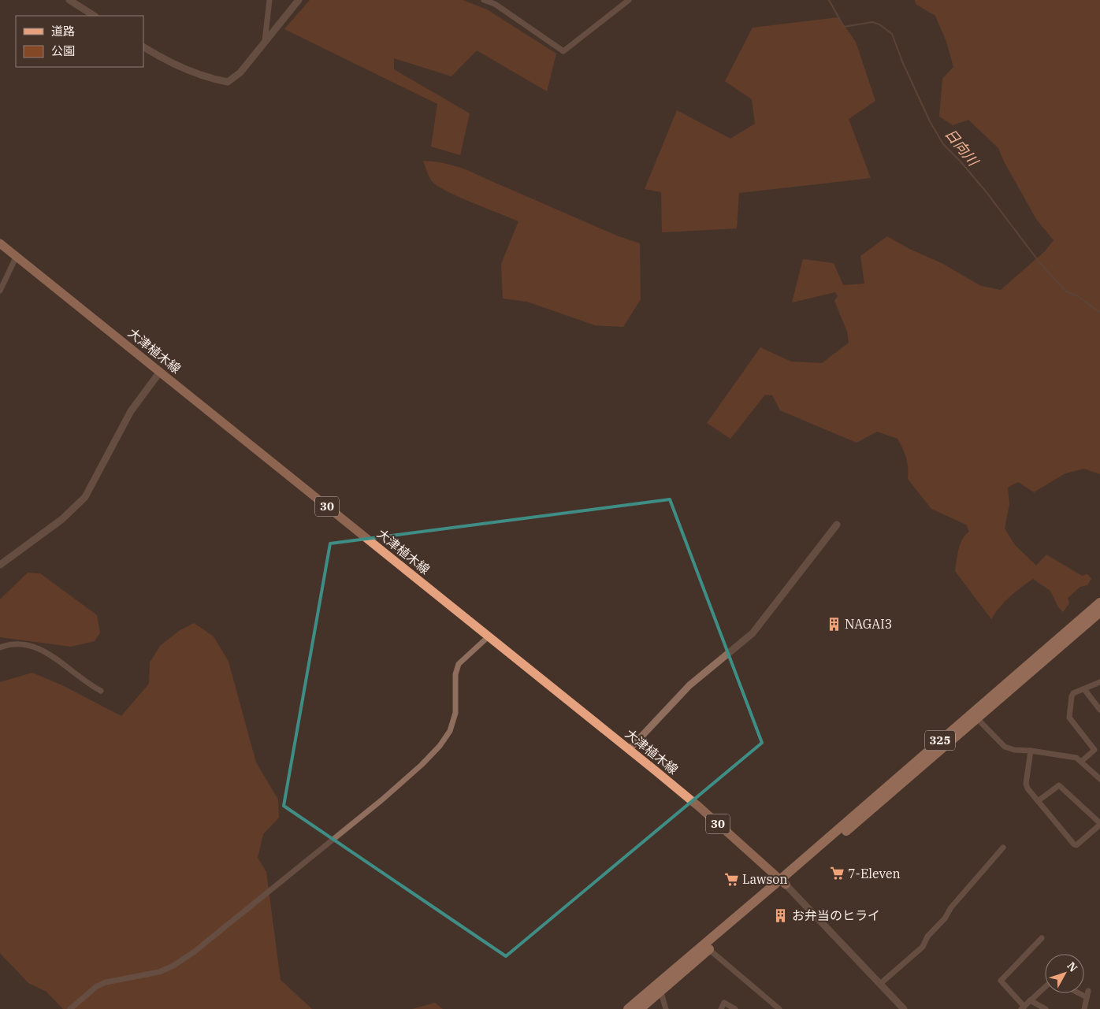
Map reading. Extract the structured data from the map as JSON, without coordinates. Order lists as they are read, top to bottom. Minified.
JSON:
{"streets":{"highway":["325"],"main road":["大津植木線","30"]},"crossings":[["大津植木線","325"]],"water":["日向川"],"places":{"building":["NAGAI3","お弁当のヒライ"],"supermarket":["7-Eleven","Lawson"]},"legend":["道路","公園"],"north":"top right"}
